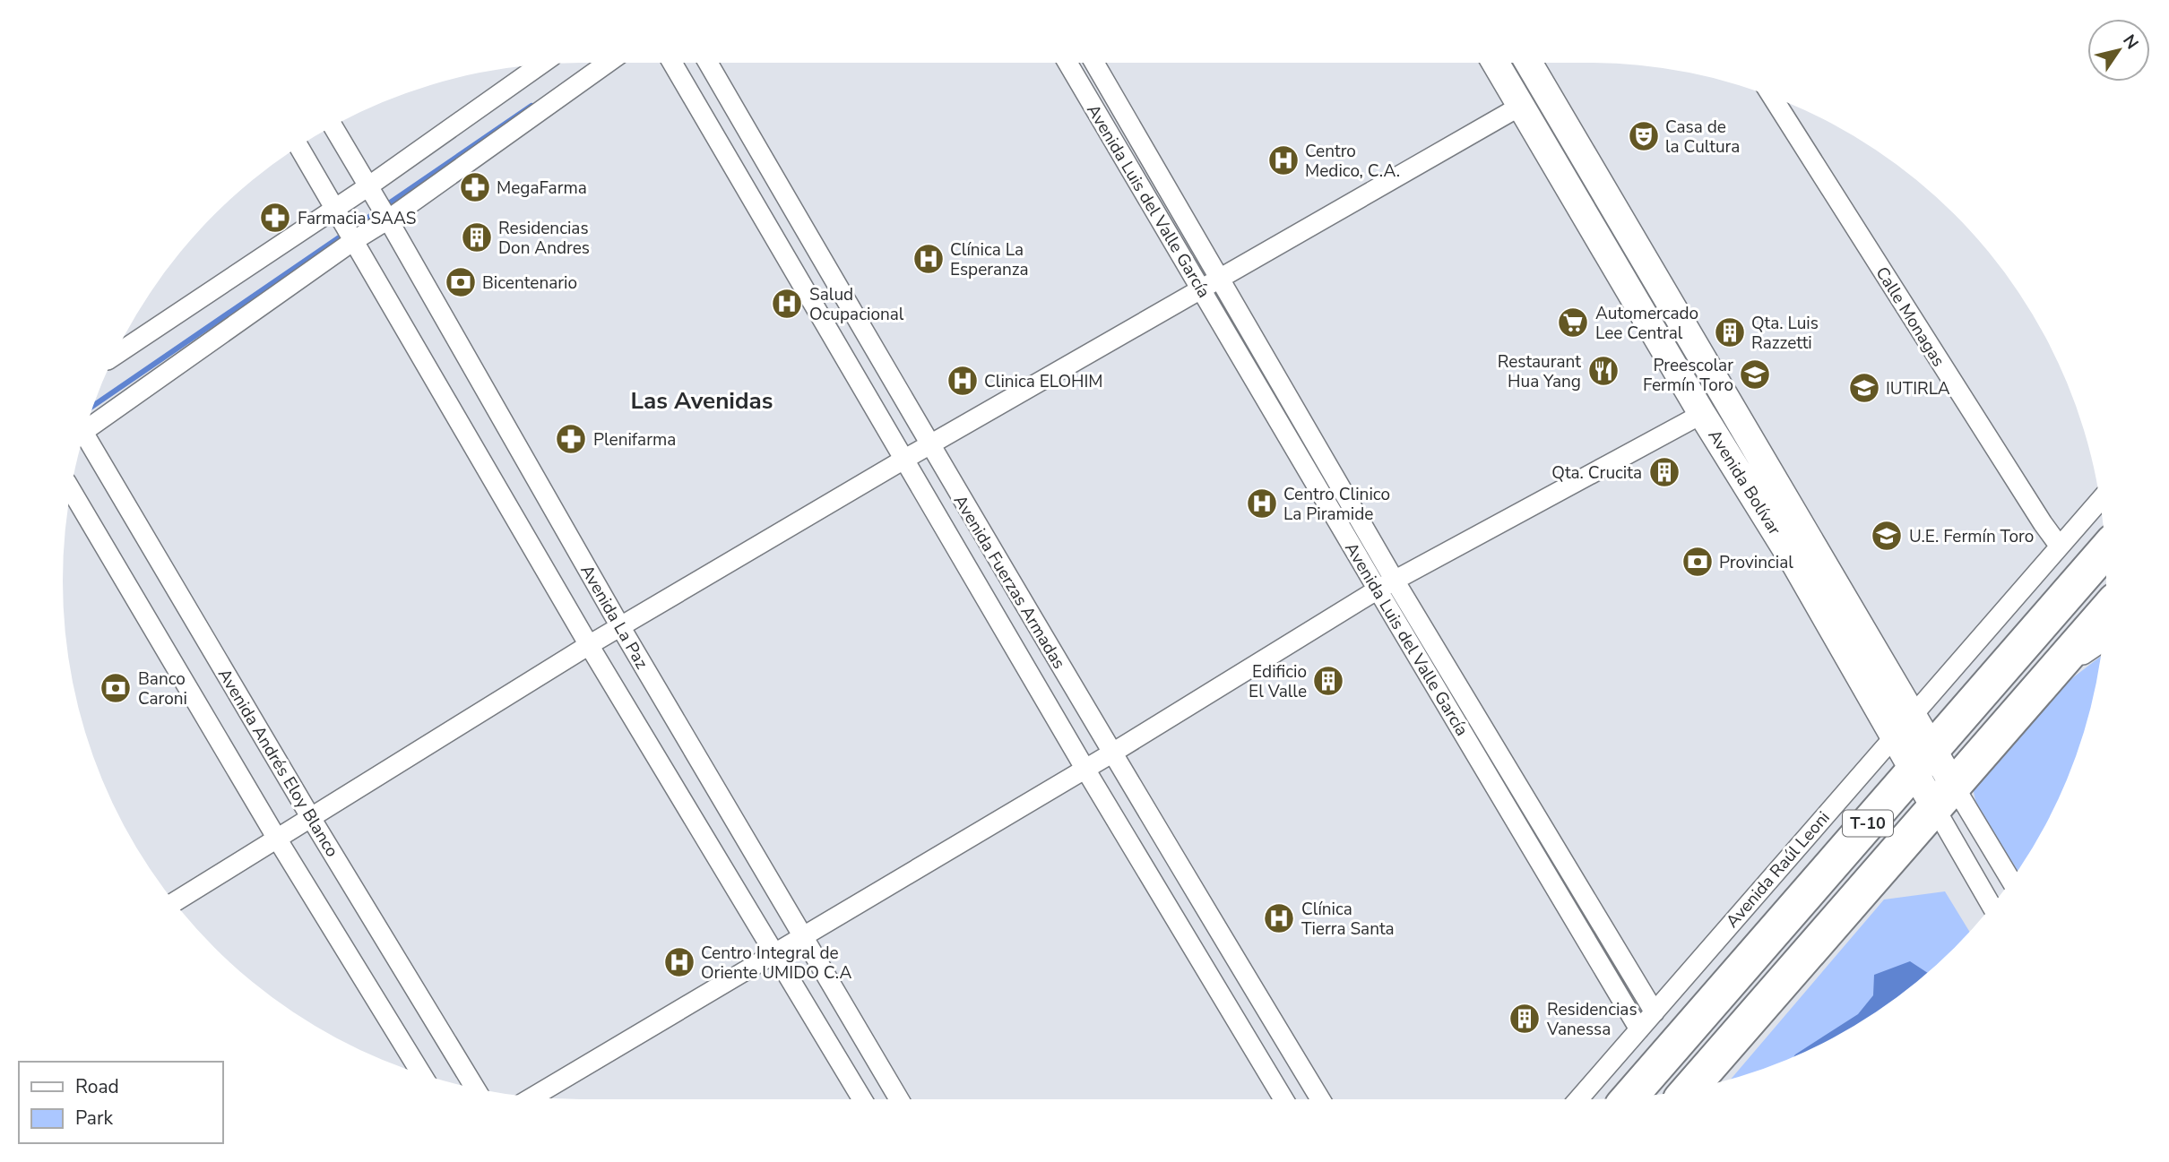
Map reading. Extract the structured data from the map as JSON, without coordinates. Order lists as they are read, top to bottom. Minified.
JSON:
{"streets":{"highway":["T-10"],"street":["Avenida Luis del Valle García","Calle Monagas","Avenida Bolívar","Avenida Fuerzas Armadas","Avenida La Paz","Avenida Andrés Eloy Blanco","Avenida Raúl Leoni"]},"crossings":[["Avenida Luis del Valle García","Avenida Raúl Leoni"],["Calle Monagas","Avenida Raúl Leoni"],["Avenida Bolívar","T-10"],["Avenida Bolívar","Avenida Raúl Leoni"]],"districts":["Las Avenidas"],"places":{"theatre":["Casa de la Cultura"],"hospital":["Centro Medico, C.A.","Clínica La Esperanza","Salud Ocupacional","Clinica ELOHIM","Centro Clinico La Piramide","Clínica Tierra Santa","Centro Integral de Oriente UMIDO C.A"],"pharmacy":["MegaFarma","Farmacia SAAS","Plenifarma"],"building":["Residencias Don Andres","Qta. Luis Razzetti","Qta. Crucita","Edificio El Valle","Residencias Vanessa"],"bank":["Bicentenario","Provincial","Banco Caroni"],"supermarket":["Automercado Lee Central"],"restaurant":["Restaurant Hua Yang"],"school or university":["Preescolar Fermín Toro","IUTIRLA","U.E. Fermín Toro"]},"legend":["Road","Park"],"north":"top right"}
